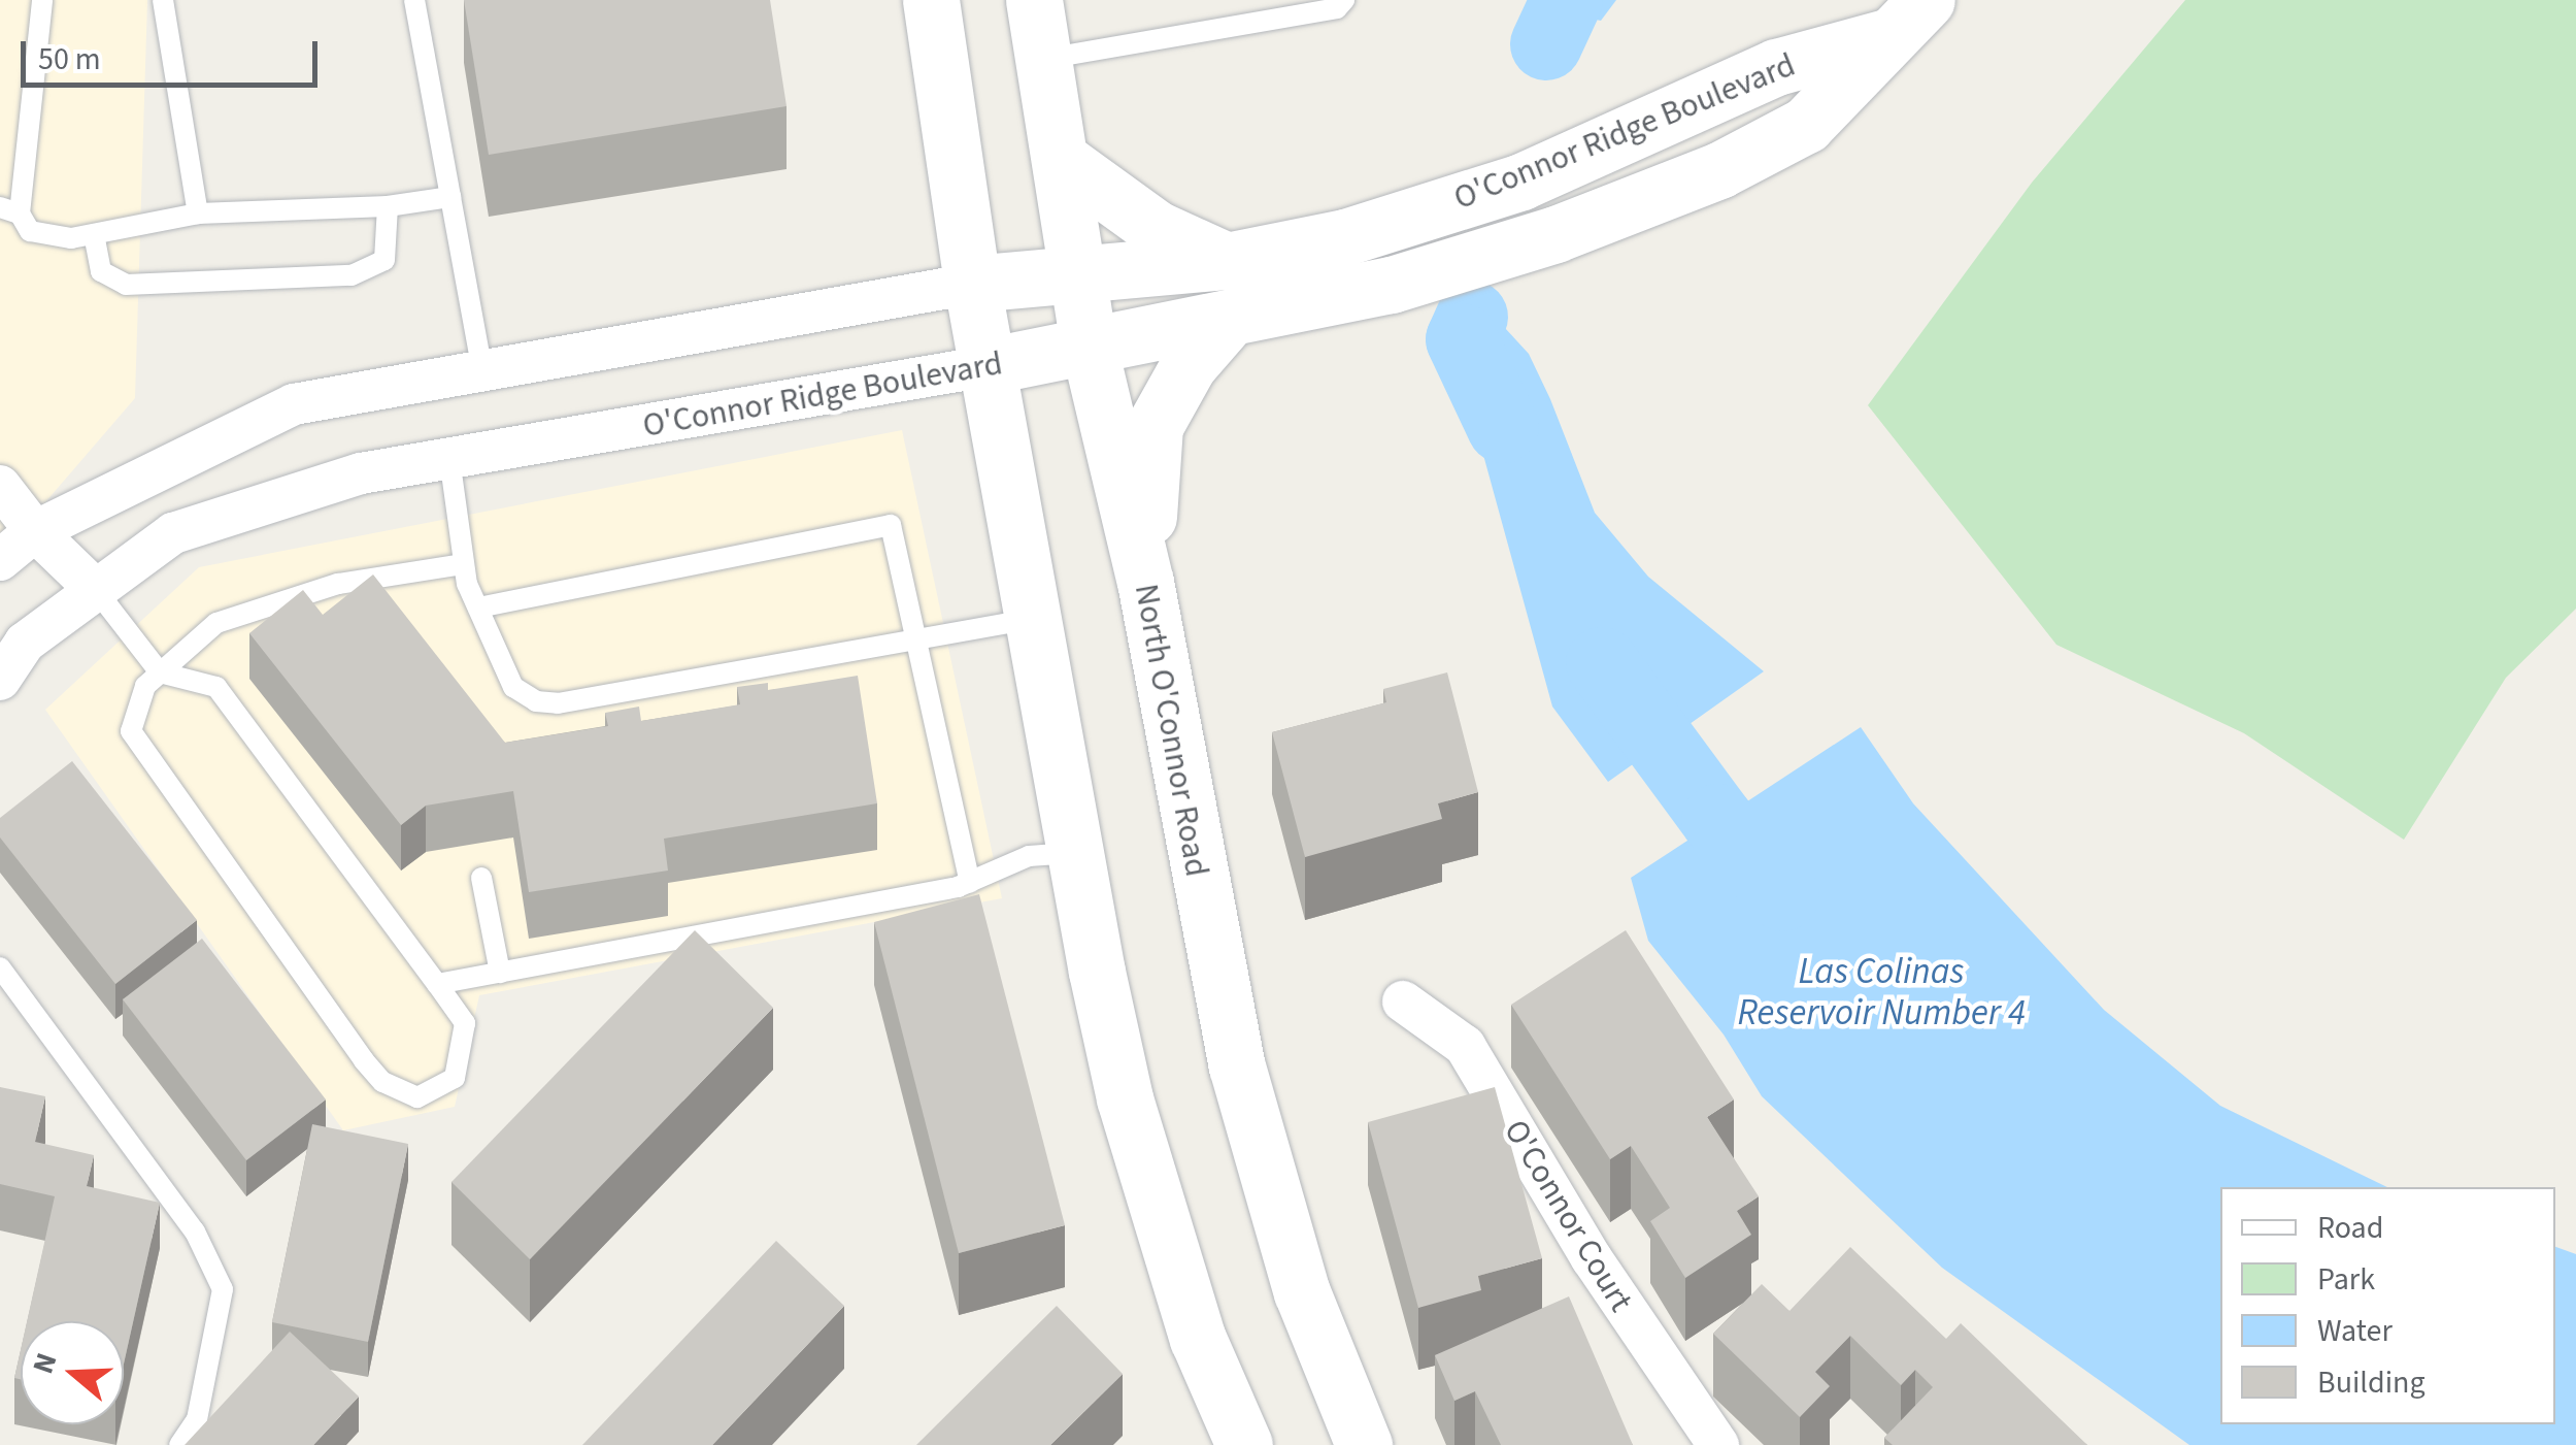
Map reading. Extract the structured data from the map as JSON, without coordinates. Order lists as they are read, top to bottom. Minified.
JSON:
{"streets":{"main road":["O'Connor Ridge Boulevard","North O'Connor Road"],"street":["O'Connor Court"]},"crossings":[["O'Connor Ridge Boulevard","North O'Connor Road"]],"water":["Las Colinas Reservoir Number 4"],"legend":["Road","Park","Water","Building"],"scale_bar":"50 m","north":"left"}
